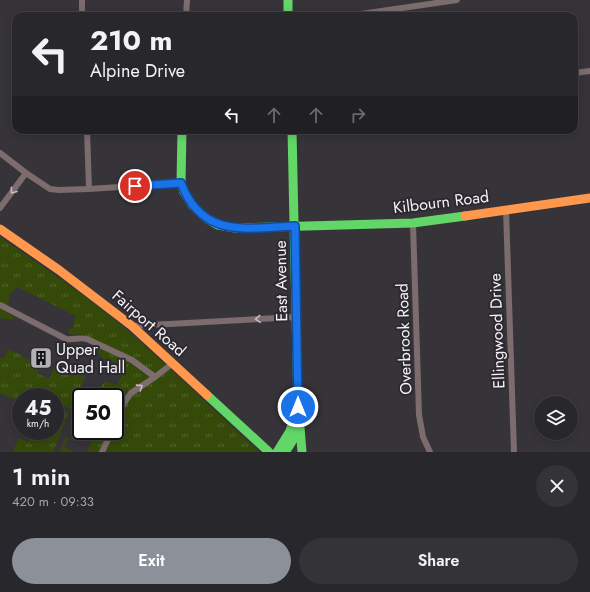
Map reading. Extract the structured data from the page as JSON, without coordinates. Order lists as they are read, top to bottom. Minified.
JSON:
{"streets":{"main road":["Kilbourn Road","East Avenue","Fairport Road"],"street":["Ellingwood Drive","Overbrook Road"]},"crossings":[["Kilbourn Road","East Avenue"],["Kilbourn Road","Ellingwood Drive"],["Kilbourn Road","Overbrook Road"]],"places":{"building":["Upper Quad Hall"]},"page":{"turn":["210 m","Alpine Drive"],"speed":"45 km/h","limit":"50","heading":["1 min","420 m · 09:33"],"buttons":["Exit","Share"]}}
